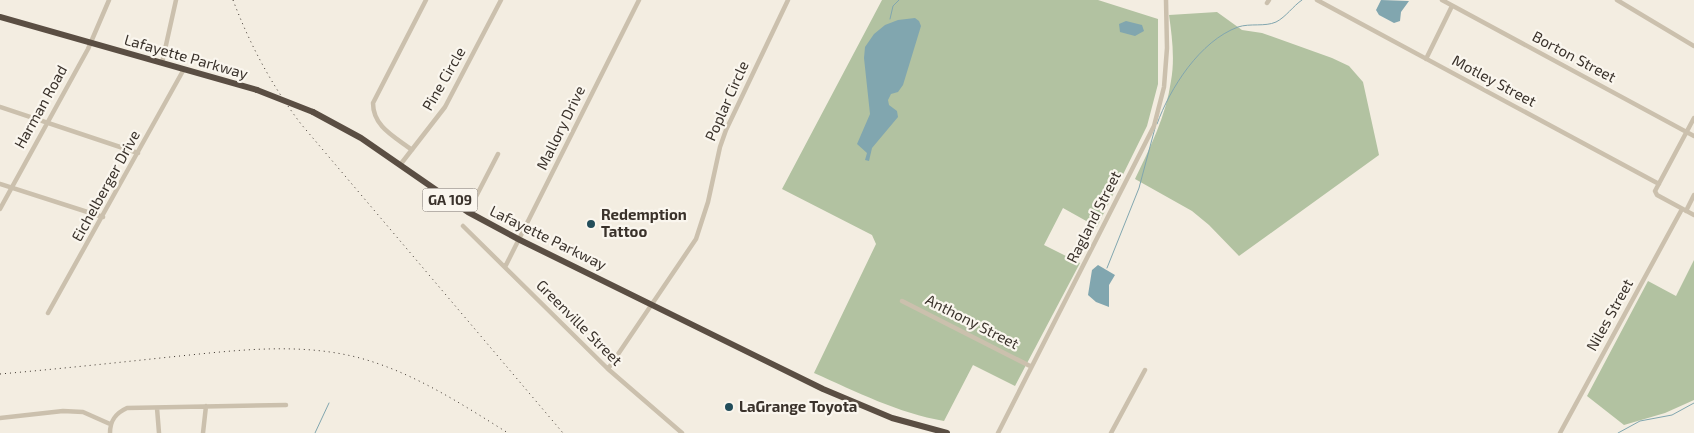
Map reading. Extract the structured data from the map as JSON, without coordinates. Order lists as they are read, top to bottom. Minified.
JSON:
{"streets":{"highway":["Lafayette Parkway","GA 109"],"street":["Borton Street","Pine Circle","Motley Street","Poplar Circle","Harman Road","Mallory Drive","Eichelberger Drive","Ragland Street","Niles Street","Anthony Street","Greenville Street"]},"crossings":[["Lafayette Parkway","Pine Circle"],["Lafayette Parkway","Poplar Circle"],["Lafayette Parkway","Harman Road"],["Lafayette Parkway","Mallory Drive"],["Lafayette Parkway","Eichelberger Drive"],["Poplar Circle","Greenville Street"],["Mallory Drive","Greenville Street"],["Ragland Street","Anthony Street"]],"places":["Redemption Tattoo","LaGrange Toyota"]}
